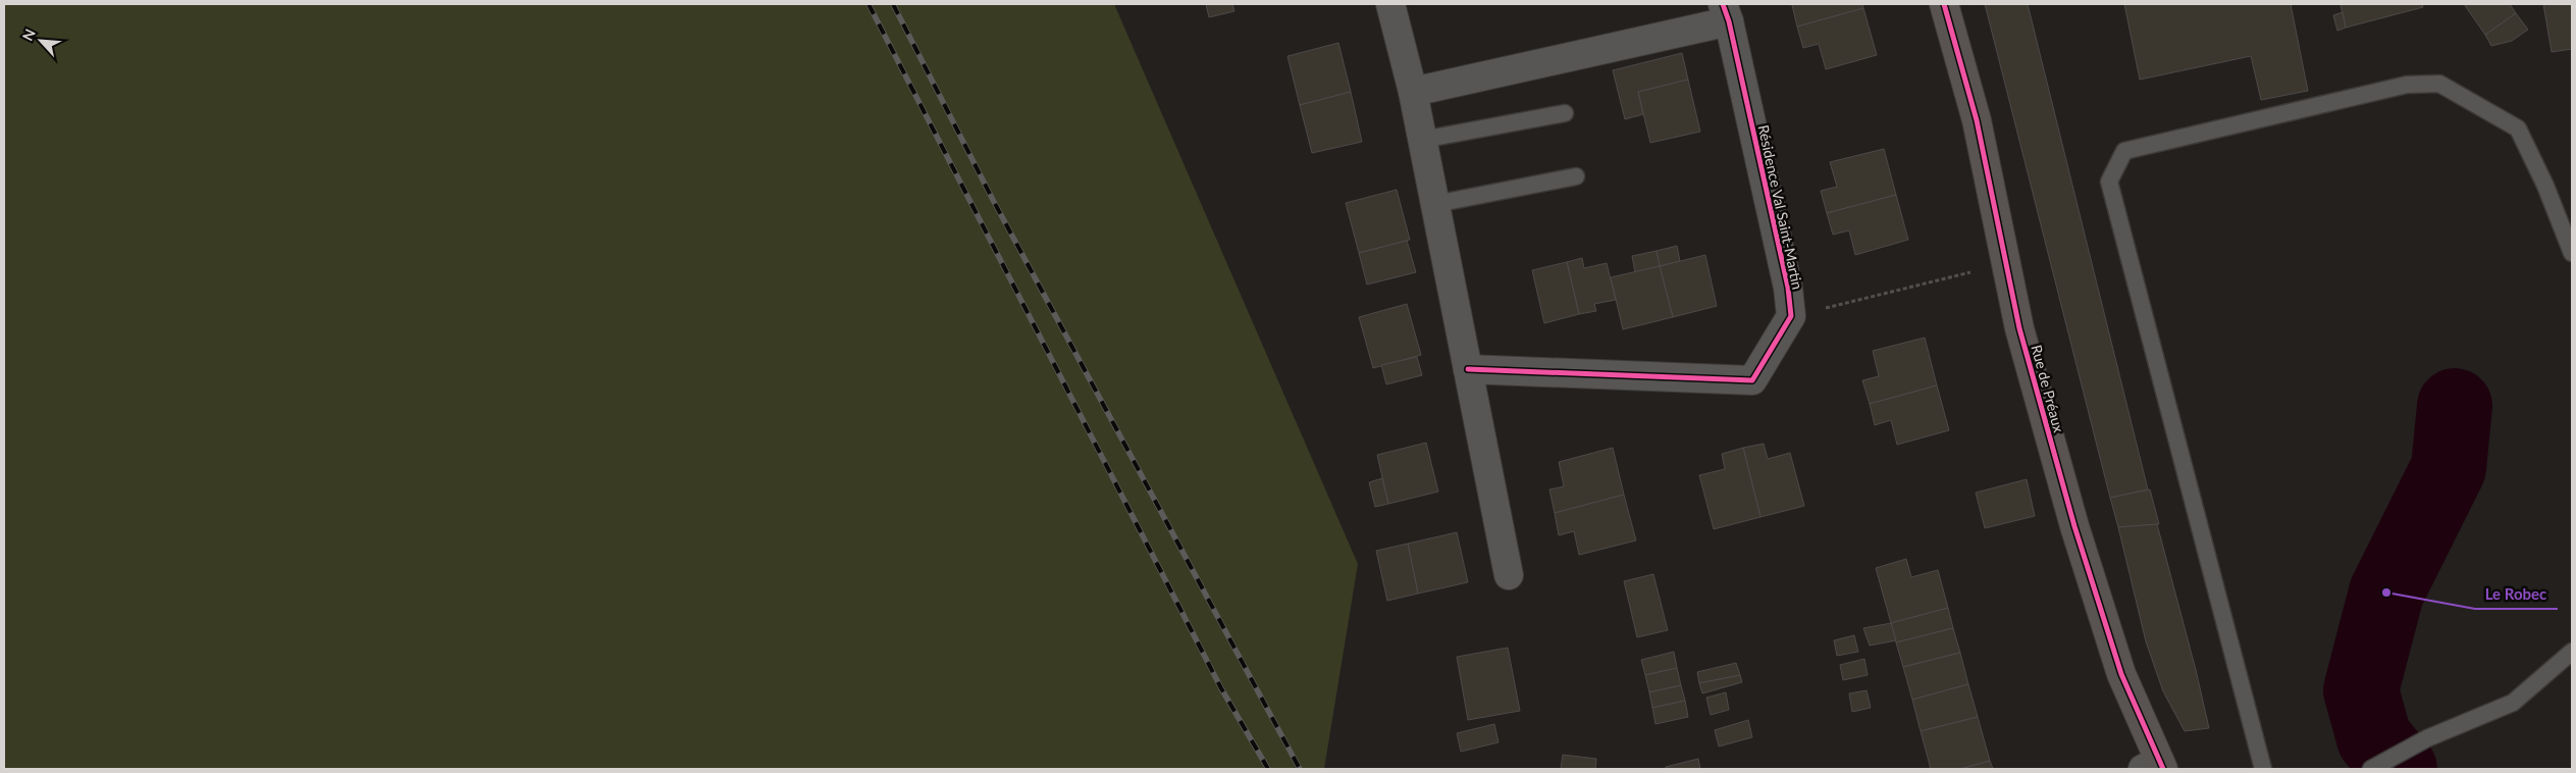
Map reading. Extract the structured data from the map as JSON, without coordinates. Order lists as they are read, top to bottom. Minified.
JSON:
{"streets":{"street":["Résidence Val Saint-Martin","Rue de Préaux"]},"places":["Le Robec"],"north":"top left"}
